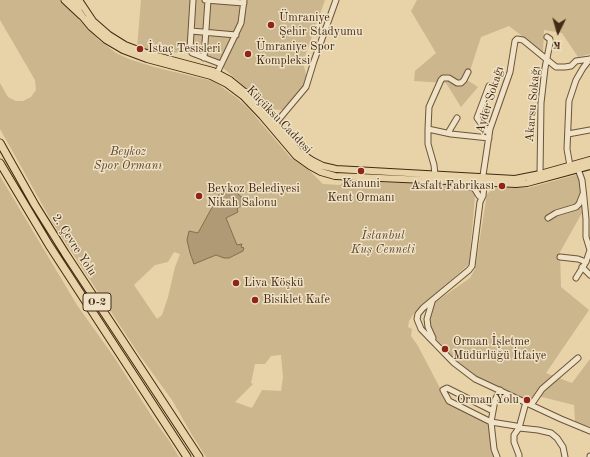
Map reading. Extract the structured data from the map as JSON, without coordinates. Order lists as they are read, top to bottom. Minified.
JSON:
{"streets":{"highway":["2. Çevre Yolu","O-2"],"main road":["Küçüksu Caddesi"],"street":["Ayder Sokağı","Akarsu Sokağı"]},"crossings":[["Ayder Sokağı","Akarsu Sokağı"],["Ayder Sokağı","Küçüksu Caddesi"],["Akarsu Sokağı","Küçüksu Caddesi"]],"parks":["Beykoz Spor Ormanı","İstanbul Kuş Cenneti"],"places":["Ümraniye Şehir Stadyumu","İstaç Tesisleri","Ümraniye Spor Kompleksi","Kanuni Kent Ormanı","Asfalt Fabrikası","Beykoz Belediyesi Nikah Salonu","Liva Köşkü","Bisiklet Kafe","Orman İşletme Müdürlüğü İtfaiye","Orman Yolu"],"north":"bottom"}
